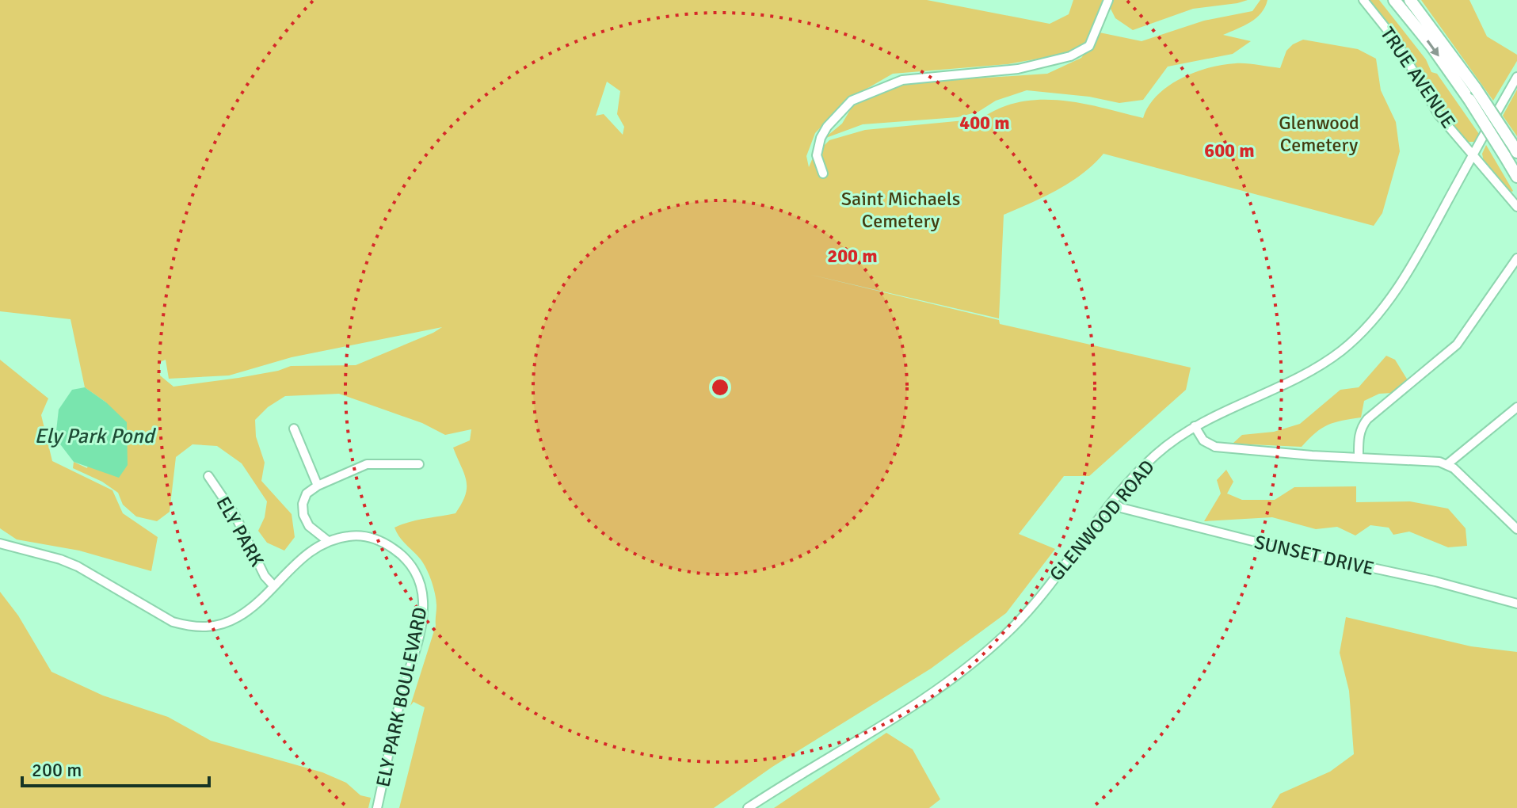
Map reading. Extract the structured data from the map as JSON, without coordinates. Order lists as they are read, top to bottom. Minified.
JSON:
{"streets":{"street":["TRUE AVENUE","GLENWOOD ROAD","ELY PARK","SUNSET DRIVE","ELY PARK BOULEVARD"]},"crossings":[["TRUE AVENUE","GLENWOOD ROAD"],["GLENWOOD ROAD","SUNSET DRIVE"],["ELY PARK","ELY PARK BOULEVARD"]],"water":["Ely Park Pond"],"parks":["Glenwood Cemetery","Saint Michaels Cemetery"],"scale_bar":"200 m","rings":["400 m","600 m","200 m"]}
